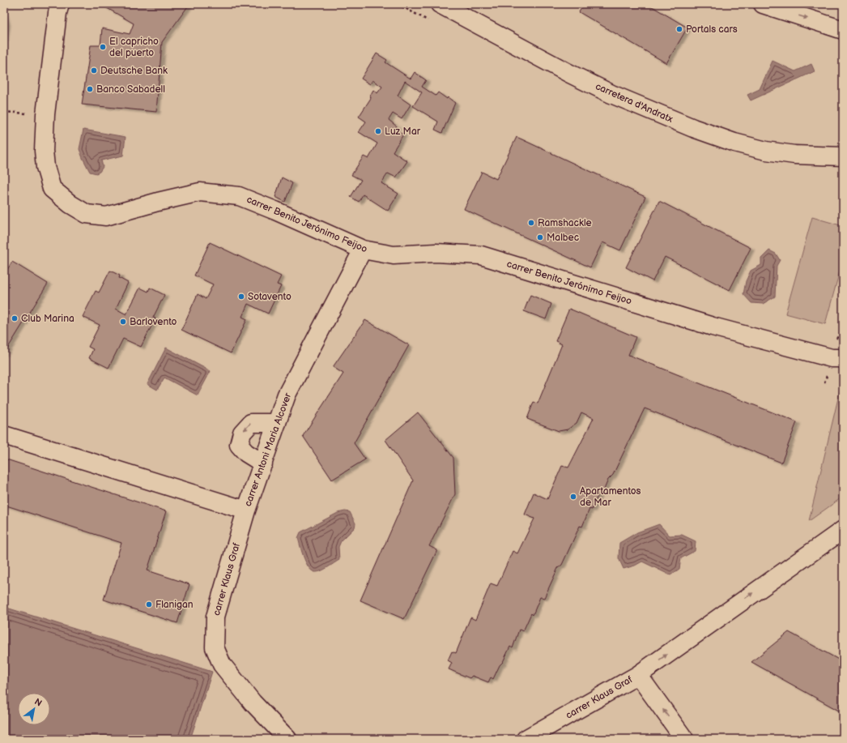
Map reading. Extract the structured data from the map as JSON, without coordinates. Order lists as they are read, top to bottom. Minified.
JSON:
{"streets":{"street":["carretera d'Andratx","carrer Benito Jerónimo Feijoo","carrer Antoni Maria Alcover","carrer Klaus Graf"]},"crossings":[["carrer Benito Jerónimo Feijoo","carrer Antoni Maria Alcover"],["carrer Antoni Maria Alcover","carrer Klaus Graf"]],"places":["Portals cars","El capricho del puerto","Deutsche Bank","Banco Sabadell","Luz Mar","Ramshackle","Malbec","Sotavento","Club Marina","Barlovento","Apartamentos de Mar","Flanigan"],"north":"top right"}
